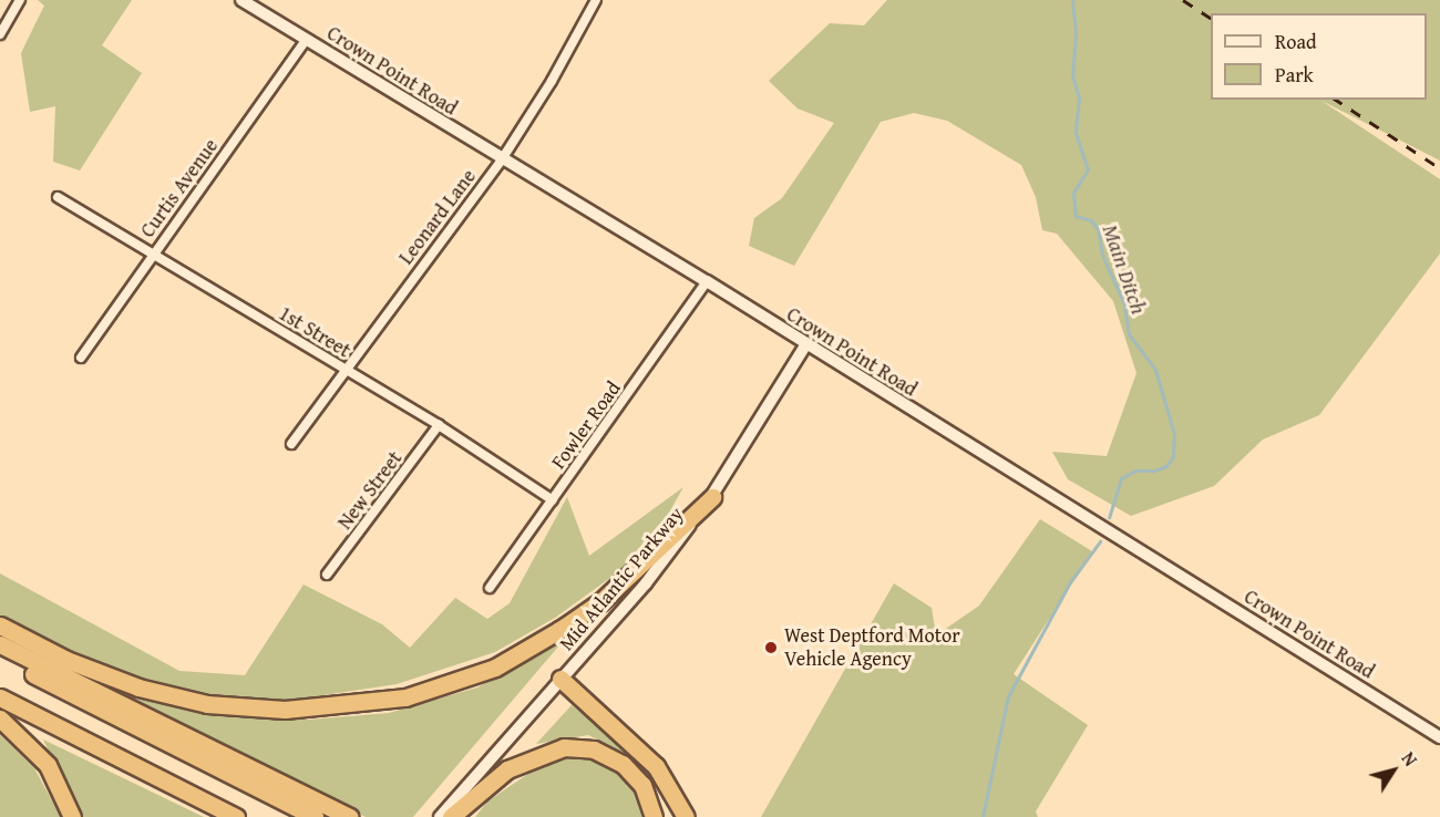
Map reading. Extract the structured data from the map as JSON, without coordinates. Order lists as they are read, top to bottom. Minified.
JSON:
{"streets":{"main road":["Crown Point Road","Mid Atlantic Parkway"],"street":["Curtis Avenue","Leonard Lane","1st Street","Fowler Road","New Street"]},"crossings":[["Crown Point Road","Curtis Avenue"],["Crown Point Road","Leonard Lane"],["Crown Point Road","Fowler Road"],["Crown Point Road","Mid Atlantic Parkway"],["Curtis Avenue","1st Street"],["Leonard Lane","1st Street"],["1st Street","Fowler Road"],["1st Street","New Street"]],"water":["Main Ditch"],"places":["West Deptford Motor Vehicle Agency"],"legend":["Road","Park"],"north":"top right"}
